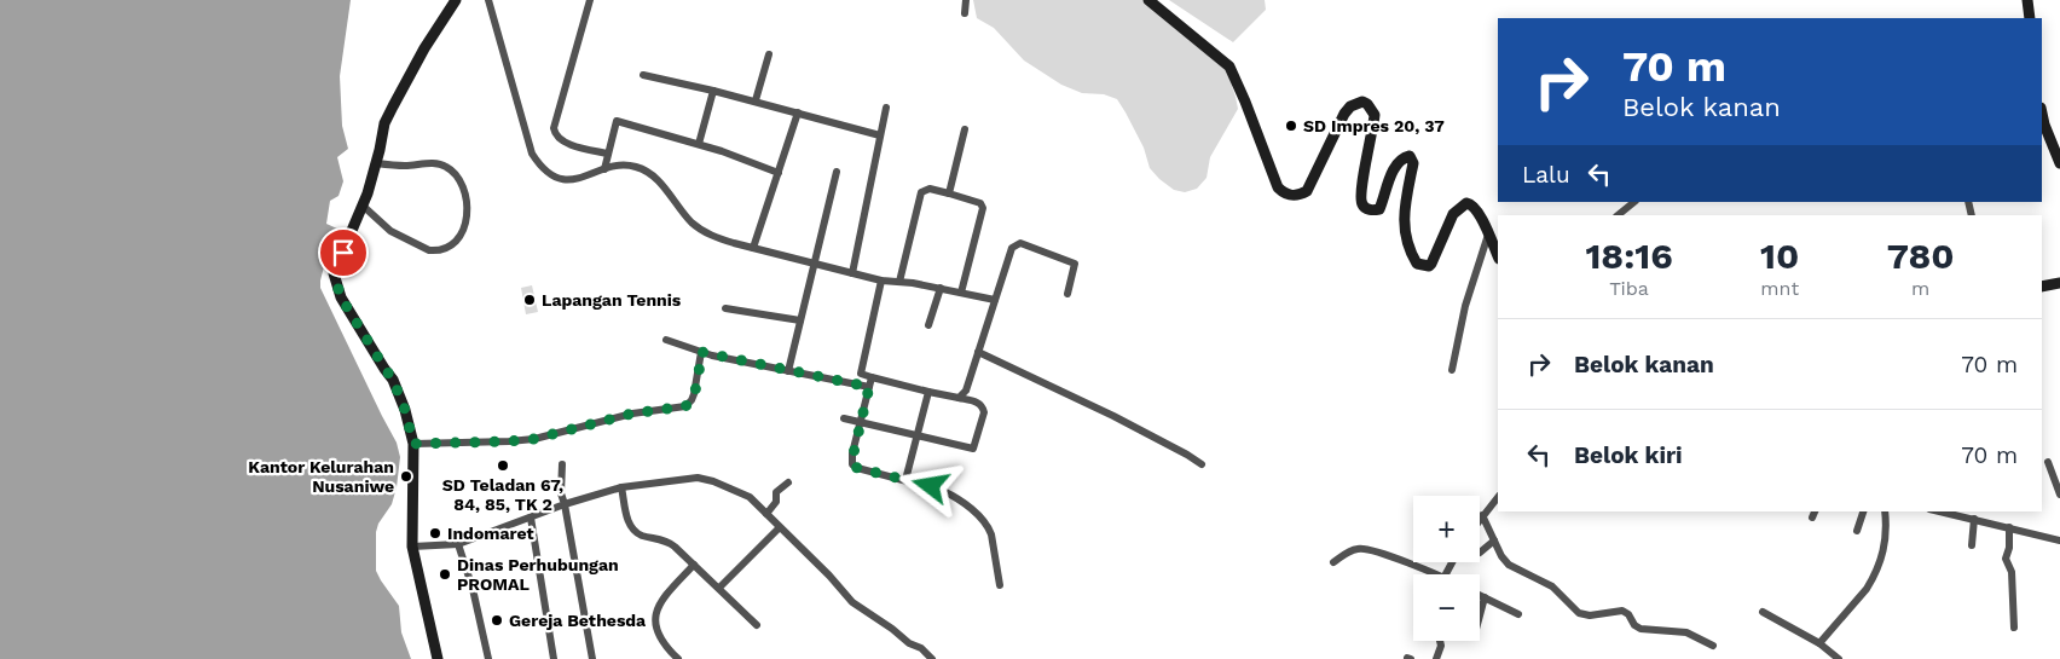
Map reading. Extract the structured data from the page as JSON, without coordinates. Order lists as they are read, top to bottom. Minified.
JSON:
{"places":["SD Impres 20, 37","Lapangan Tennis","SD Teladan 67, 84, 85, TK 2","Kantor Kelurahan Nusaniwe","Indomaret","Dinas Perhubungan PROMAL","Gereja Bethesda"],"page":{"turn":["70 m","Belok kanan"],"then":"Lalu","eta":["18:16","Tiba","10","mnt","780","m"],"list":[{"name":"Belok kanan","value":"70 m"},{"name":"Belok kiri","value":"70 m"}],"map_buttons":["+","−"]}}
